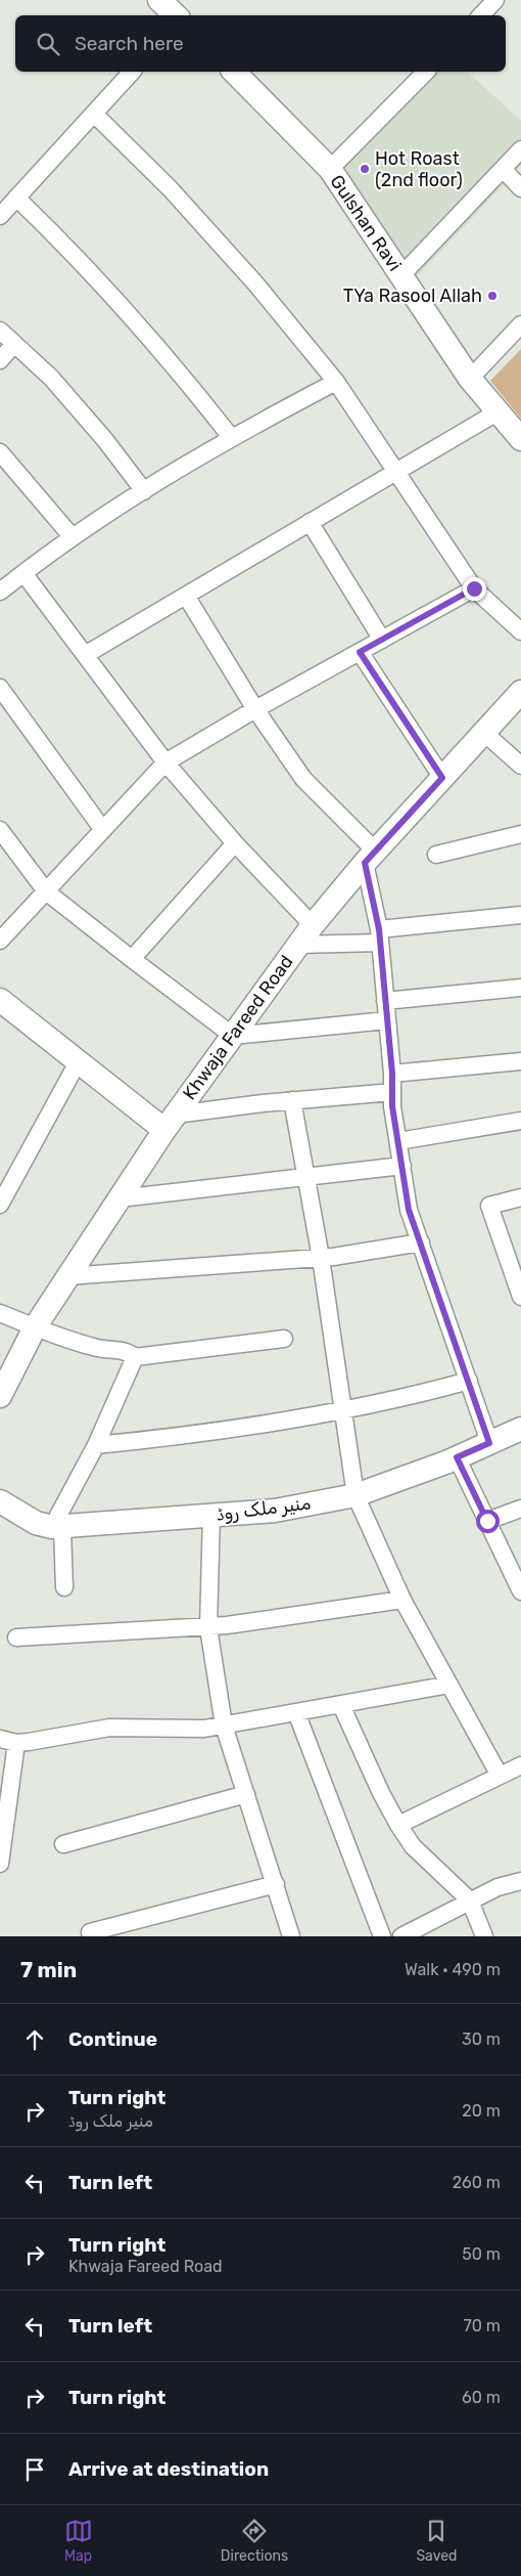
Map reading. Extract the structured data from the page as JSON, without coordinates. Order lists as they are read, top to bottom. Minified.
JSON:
{"streets":{"street":["Gulshan Ravi","Khwaja Fareed Road","منیر ملک روڈ"]},"places":["Hot Roast (2nd floor)","TYa Rasool Allah"],"page":{"search":"Search here","heading":["7 min","Walk · 490 m"],"list":[["Continue","30 m"],["Turn right","منیر ملک روڈ","20 m"],["Turn left","260 m"],["Turn right","Khwaja Fareed Road","50 m"],["Turn left","70 m"],["Turn right","60 m"],"Arrive at destination"],"nav":["Map","Directions","Saved"]}}
